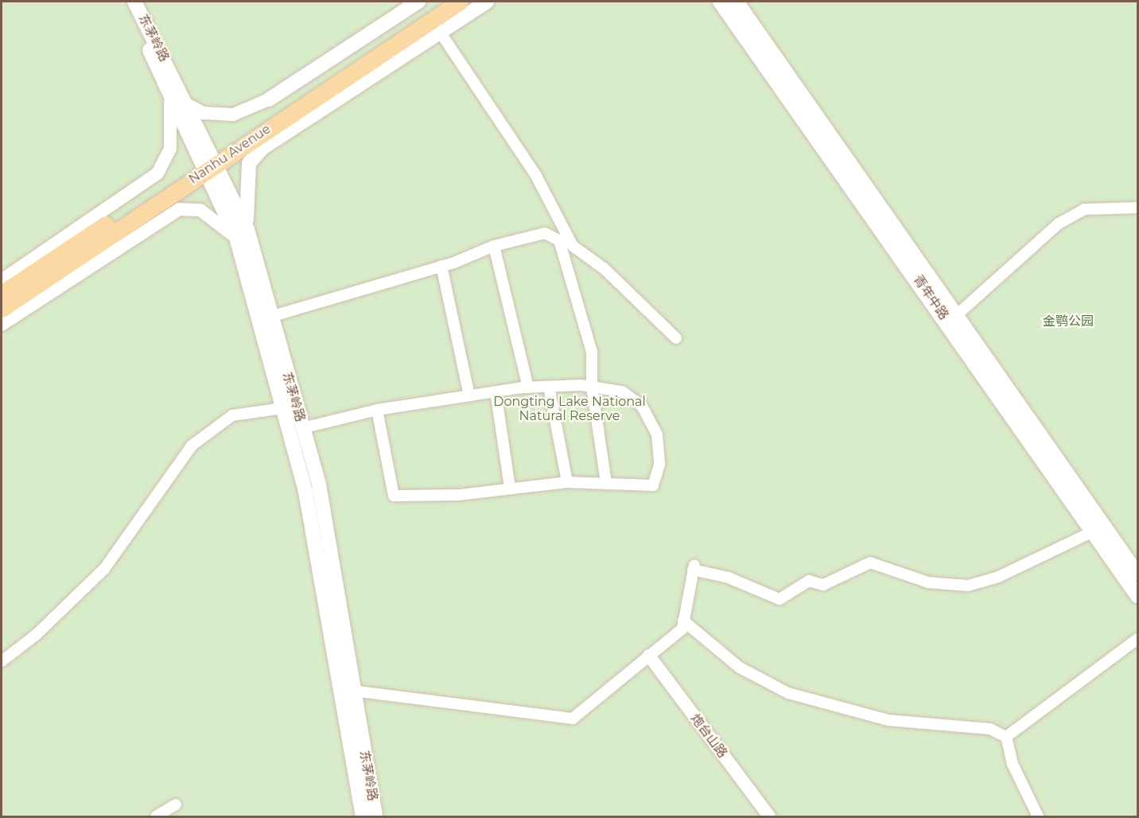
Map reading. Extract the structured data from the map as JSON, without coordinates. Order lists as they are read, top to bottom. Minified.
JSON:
{"streets":{"main road":["东茅岭路","Nanhu Avenue","青年中路"],"street":["炮台山路"]},"crossings":[["东茅岭路","Nanhu Avenue"]],"parks":["金鹗公园","Dongting Lake National Natural Reserve"]}
